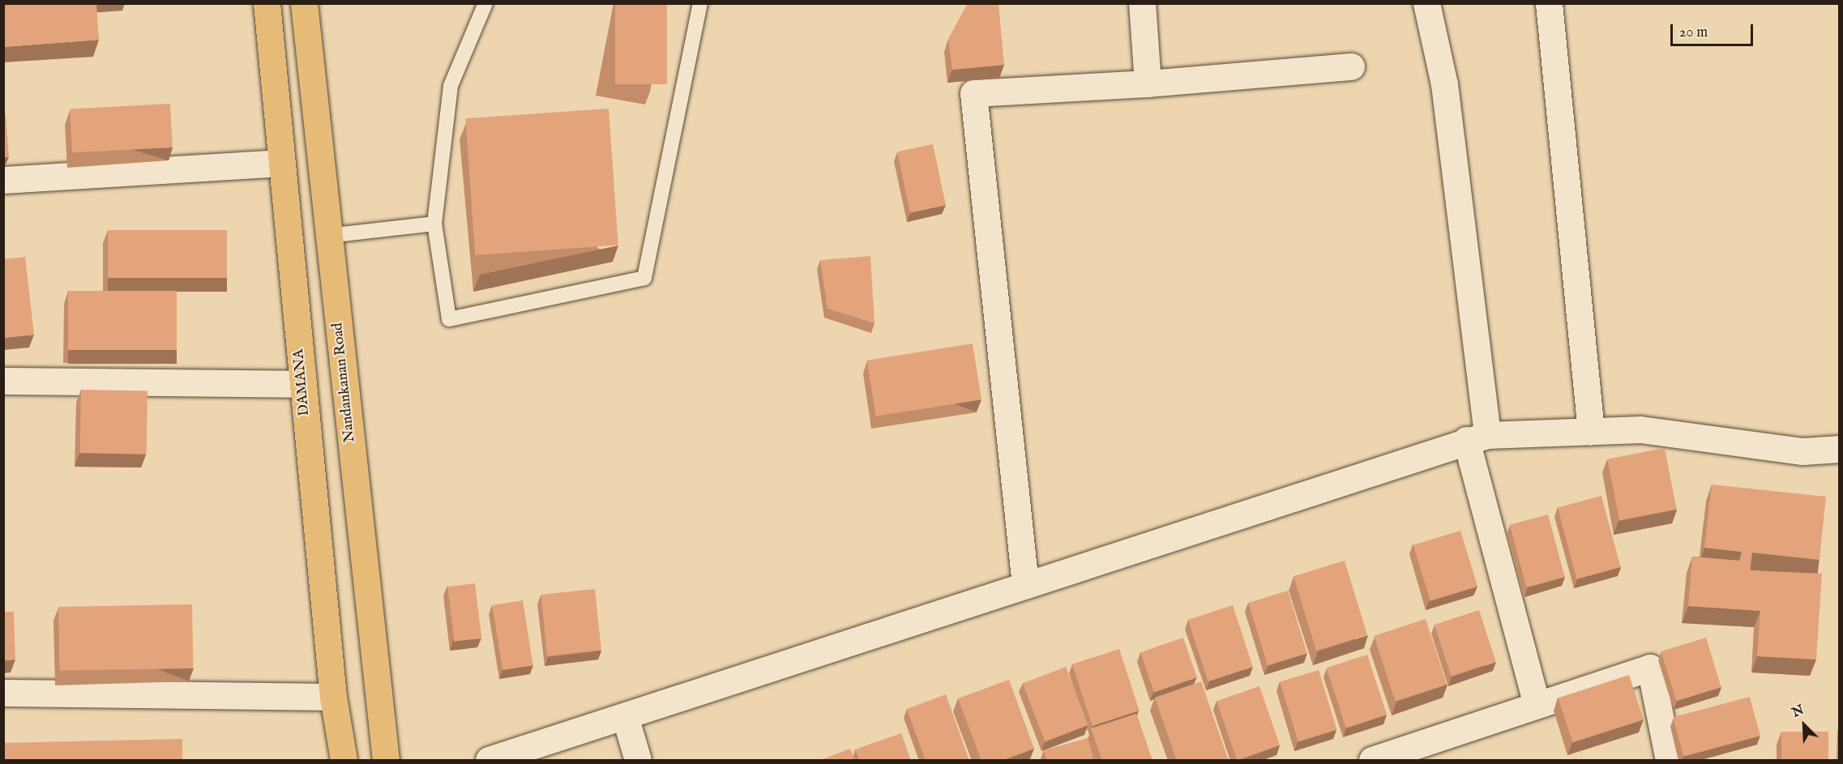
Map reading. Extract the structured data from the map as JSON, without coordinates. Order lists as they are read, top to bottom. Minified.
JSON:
{"streets":{"main road":["DAMANA","Nandankanan Road"]},"scale_bar":"20 m","north":"top left"}
